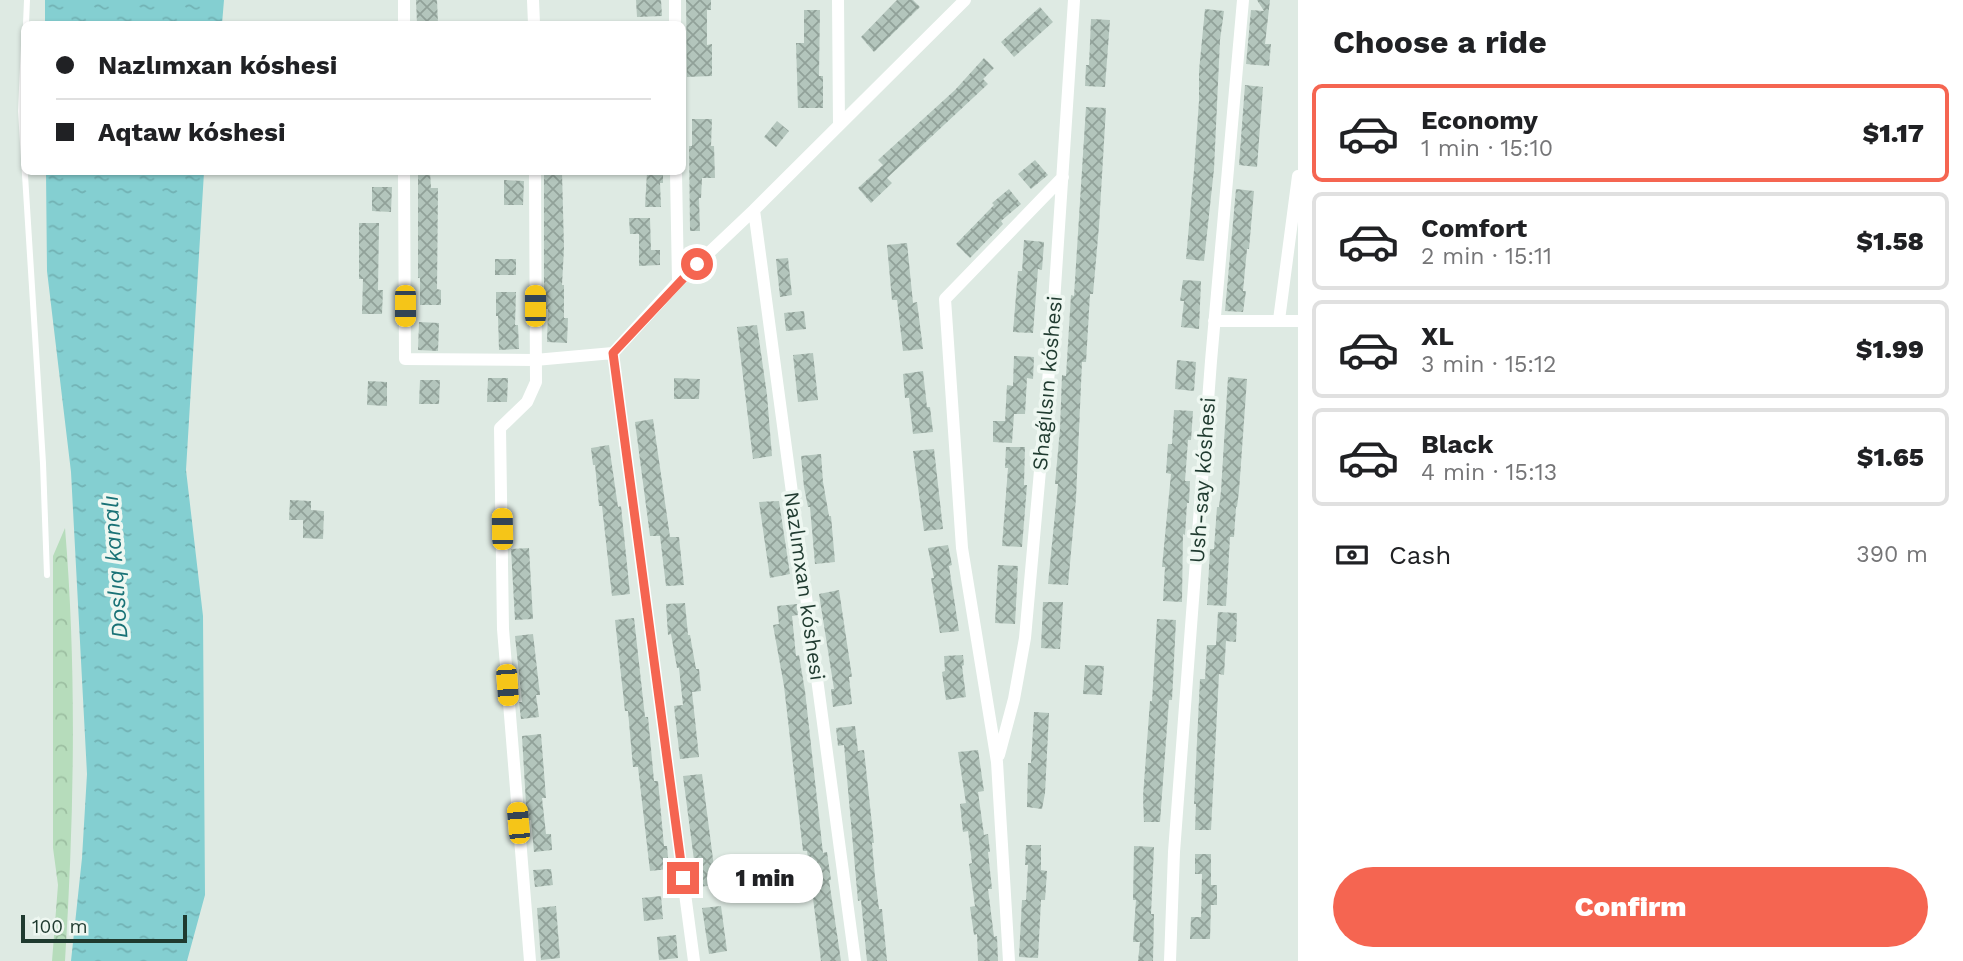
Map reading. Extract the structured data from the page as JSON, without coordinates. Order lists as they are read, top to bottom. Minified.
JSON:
{"streets":{"street":["Shaǵılsın kóshesi","Ush-say kóshesi","Nazlımxan kóshesi"]},"water":["Doslıq kanalı"],"scale_bar":"100 m","page":{"heading":"Choose a ride","banner":["Nazlımxan kóshesi","Aqtaw kóshesi"],"list":[{"name":"Economy","note":"1 min · 15:10","value":"$1.17"},{"name":"Comfort","note":"2 min · 15:11","value":"$1.58"},{"name":"XL","note":"3 min · 15:12","value":"$1.99"},{"name":"Black","note":"4 min · 15:13","value":"$1.65"}],"pay":["Cash","390 m"],"buttons":"Confirm","bubble":"1 min","scale":"100 m"}}
